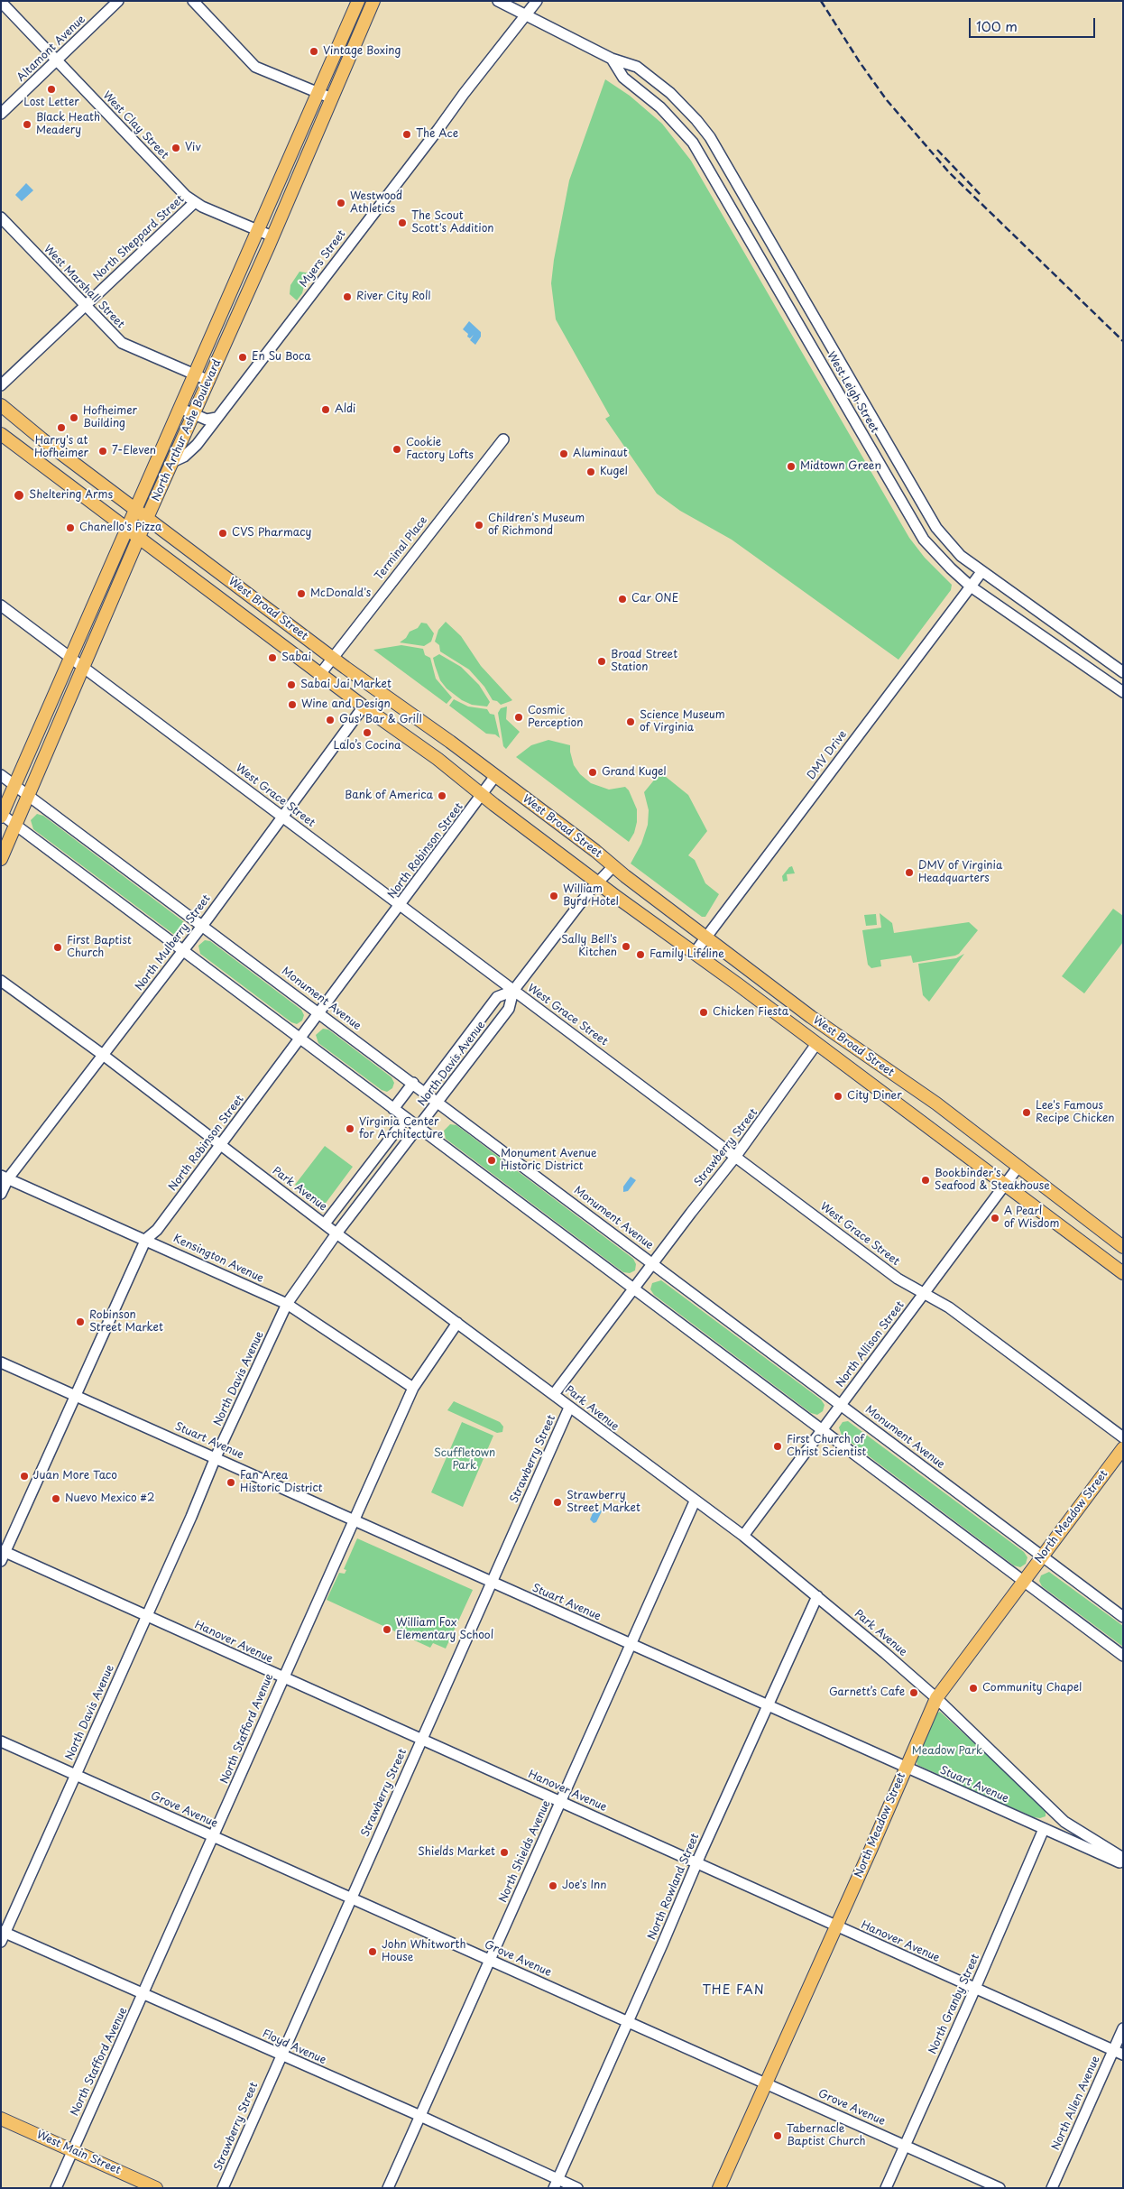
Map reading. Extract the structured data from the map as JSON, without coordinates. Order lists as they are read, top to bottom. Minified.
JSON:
{"streets":{"main road":["North Arthur Ashe Boulevard","West Broad Street","North Meadow Street","West Main Street"],"street":["Altamont Avenue","West Clay Street","North Sheppard Street","Myers Street","West Marshall Street","West Leigh Street","Terminal Place","DMV Drive","West Grace Street","North Robinson Street","North Mulberry Street","Monument Avenue","North Davis Avenue","Strawberry Street","Park Avenue","Kensington Avenue","North Allison Street","Stuart Avenue","Hanover Avenue","North Stafford Avenue","Grove Avenue","North Shields Avenue","North Rowland Street","North Granby Street","Floyd Avenue","North Allen Avenue"]},"crossings":[["Altamont Avenue","West Clay Street"],["West Clay Street","North Sheppard Street"],["West Clay Street","North Arthur Ashe Boulevard"],["North Sheppard Street","West Marshall Street"],["Myers Street","West Leigh Street"],["Myers Street","North Arthur Ashe Boulevard"],["West Marshall Street","North Arthur Ashe Boulevard"],["West Leigh Street","DMV Drive"],["North Arthur Ashe Boulevard","West Broad Street"],["North Arthur Ashe Boulevard","West Grace Street"],["North Arthur Ashe Boulevard","Monument Avenue"],["Terminal Place","West Broad Street"],["West Broad Street","DMV Drive"],["West Broad Street","North Robinson Street"],["West Broad Street","North Mulberry Street"],["West Broad Street","North Davis Avenue"],["West Broad Street","Strawberry Street"],["West Broad Street","North Allison Street"],["West Grace Street","North Robinson Street"],["West Grace Street","North Mulberry Street"],["West Grace Street","North Davis Avenue"],["West Grace Street","Strawberry Street"],["West Grace Street","North Allison Street"],["North Robinson Street","Monument Avenue"],["North Robinson Street","Park Avenue"],["North Robinson Street","Kensington Avenue"],["North Robinson Street","Stuart Avenue"],["North Robinson Street","Hanover Avenue"],["North Mulberry Street","Monument Avenue"],["North Mulberry Street","Park Avenue"],["North Mulberry Street","Kensington Avenue"],["Monument Avenue","North Davis Avenue"],["Monument Avenue","Strawberry Street"],["Monument Avenue","North Allison Street"],["Monument Avenue","North Meadow Street"],["North Davis Avenue","Park Avenue"],["North Davis Avenue","Kensington Avenue"],["North Davis Avenue","Stuart Avenue"],["North Davis Avenue","Hanover Avenue"],["North Davis Avenue","Grove Avenue"],["North Davis Avenue","Floyd Avenue"],["Strawberry Street","Park Avenue"],["Strawberry Street","Stuart Avenue"],["Strawberry Street","Hanover Avenue"],["Strawberry Street","Grove Avenue"],["Strawberry Street","Floyd Avenue"],["Park Avenue","North Allison Street"],["Park Avenue","North Meadow Street"],["Park Avenue","North Stafford Avenue"],["Park Avenue","North Shields Avenue"],["Park Avenue","North Rowland Street"],["Kensington Avenue","North Stafford Avenue"],["Stuart Avenue","North Meadow Street"],["Stuart Avenue","North Stafford Avenue"],["Stuart Avenue","North Shields Avenue"],["Stuart Avenue","North Rowland Street"],["Stuart Avenue","North Granby Street"],["North Meadow Street","Hanover Avenue"],["North Meadow Street","Grove Avenue"],["Hanover Avenue","North Stafford Avenue"],["Hanover Avenue","North Shields Avenue"],["Hanover Avenue","North Rowland Street"],["Hanover Avenue","North Granby Street"],["Hanover Avenue","North Allen Avenue"],["North Stafford Avenue","Grove Avenue"],["North Stafford Avenue","Floyd Avenue"],["North Stafford Avenue","West Main Street"],["Grove Avenue","North Shields Avenue"],["Grove Avenue","North Rowland Street"],["Grove Avenue","North Granby Street"],["North Shields Avenue","Floyd Avenue"],["North Rowland Street","Floyd Avenue"]],"districts":["THE FAN"],"parks":["Scuffletown Park","Meadow Park"],"places":["Vintage Boxing","Lost Letter","Black Heath Meadery","The Ace","Viv","Westwood Athletics","The Scout Scott's Addition","River City Roll","En Su Boca","Aldi","Hofheimer Building","Harry's at Hofheimer","Cookie Factory Lofts","7-Eleven","Aluminaut","Midtown Green","Kugel","Sheltering Arms","Children's Museum of Richmond","Chanello's Pizza","CVS Pharmacy","McDonald's","Car ONE","Sabai","Broad Street Station","Sabai Jai Market","Wine and Design","Cosmic Perception","Gus' Bar & Grill","Science Museum of Virginia","Lalo’s Cocina","Grand Kugel","Bank of America","DMV of Virginia Headquarters","William Byrd Hotel","Sally Bell's Kitchen","First Baptist Church","Family Lifeline","Chicken Fiesta","City Diner","Lee's Famous Recipe Chicken","Virginia Center for Architecture","Monument Avenue Historic District","Bookbinder's Seafood & Steakhouse","A Pearl of Wisdom","Robinson Street Market","First Church of Christ Scientist","Juan More Taco","Fan Area Historic District","Nuevo Mexico #2","Strawberry Street Market","William Fox Elementary School","Community Chapel","Garnett’s Cafe","Shields Market","Joe's Inn","John Whitworth House","Tabernacle Baptist Church"],"scale_bar":"100 m"}
